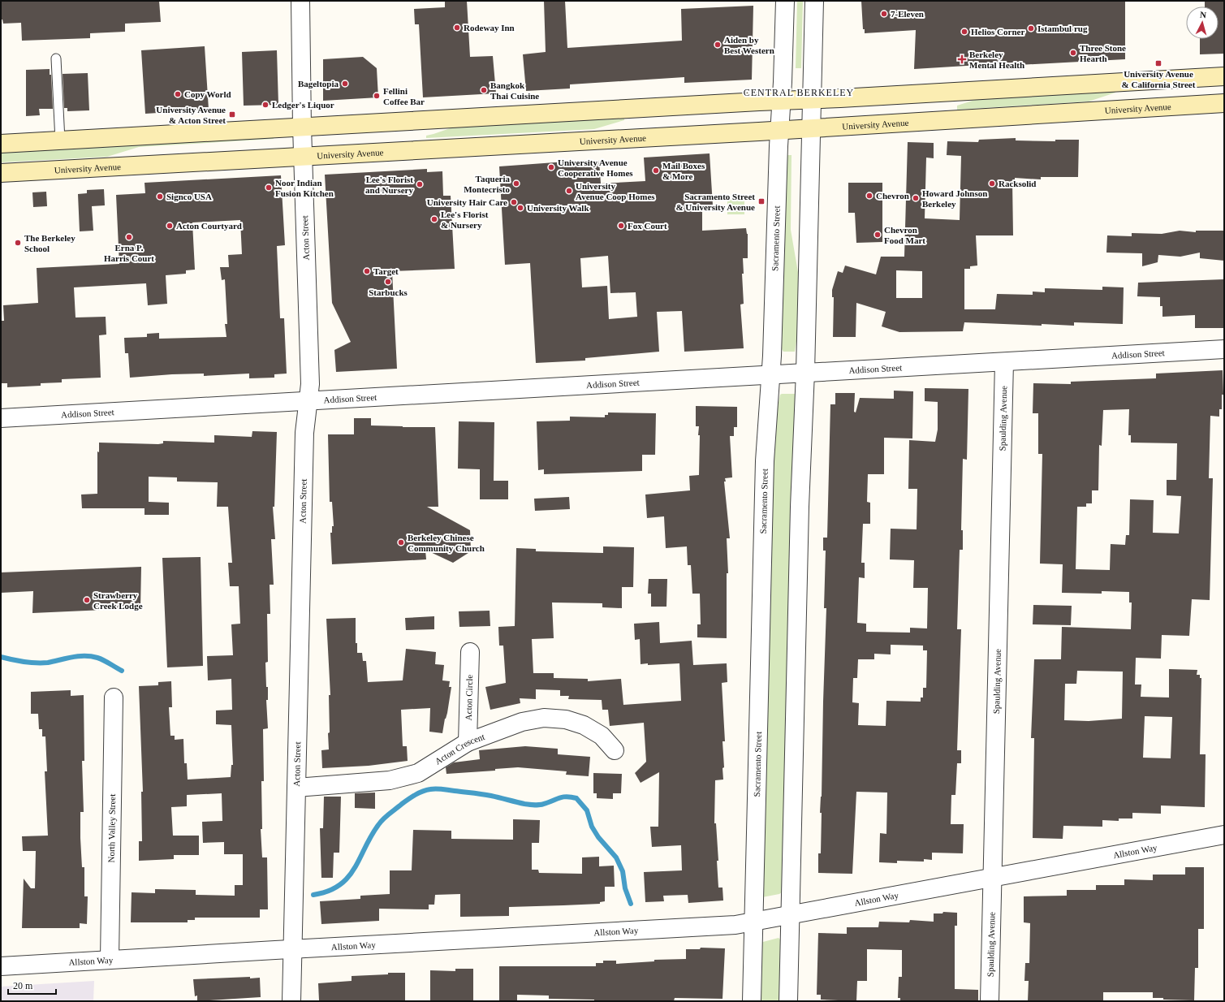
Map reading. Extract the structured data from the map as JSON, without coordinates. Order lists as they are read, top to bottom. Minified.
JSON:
{"streets":{"main road":["University Avenue"],"street":["Acton Street","Sacramento Street","Addison Street","Spaulding Avenue","Acton Circle","Acton Crescent","North Valley Street","Allston Way"]},"crossings":[["University Avenue","Acton Street"],["University Avenue","Sacramento Street"],["Acton Street","Addison Street"],["Acton Street","Acton Crescent"],["Acton Street","Allston Way"],["Sacramento Street","Addison Street"],["Sacramento Street","Allston Way"],["Addison Street","Spaulding Avenue"],["Spaulding Avenue","Allston Way"],["Acton Circle","Acton Crescent"],["North Valley Street","Allston Way"]],"districts":["CENTRAL BERKELEY"],"places":{"other":["7-Eleven","Rodeway Inn","Istambul rug","Helios Corner","Aiden by Best Western","Three Stone Hearth","Bageltopia","Bangkok Thai Cuisine","Copy World","Fellini Coffee Bar","Ledger's Liquor","University Avenue Cooperative Homes","Mail Boxes & More","Taqueria Montecristo","Racksolid","Lee's Florist and Nursery","Noor Indian Fusion Kitchen","University Avenue Coop Homes","Chevron","Signco USA","Howard Johnson Berkeley","University Hair Care","University Walk","Lee's Florist & Nursery","Acton Courtyard","Fox Court","Chevron Food Mart","Erna P. Harris Court","The Berkeley School","Target","Starbucks","Berkeley Chinese Community Church","Strawberry Creek Lodge"],"health":["Berkeley Mental Health"],"transit":["University Avenue & California Street","University Avenue & Acton Street","Sacramento Street & University Avenue"]},"scale_bar":"20 m","north":"top"}
